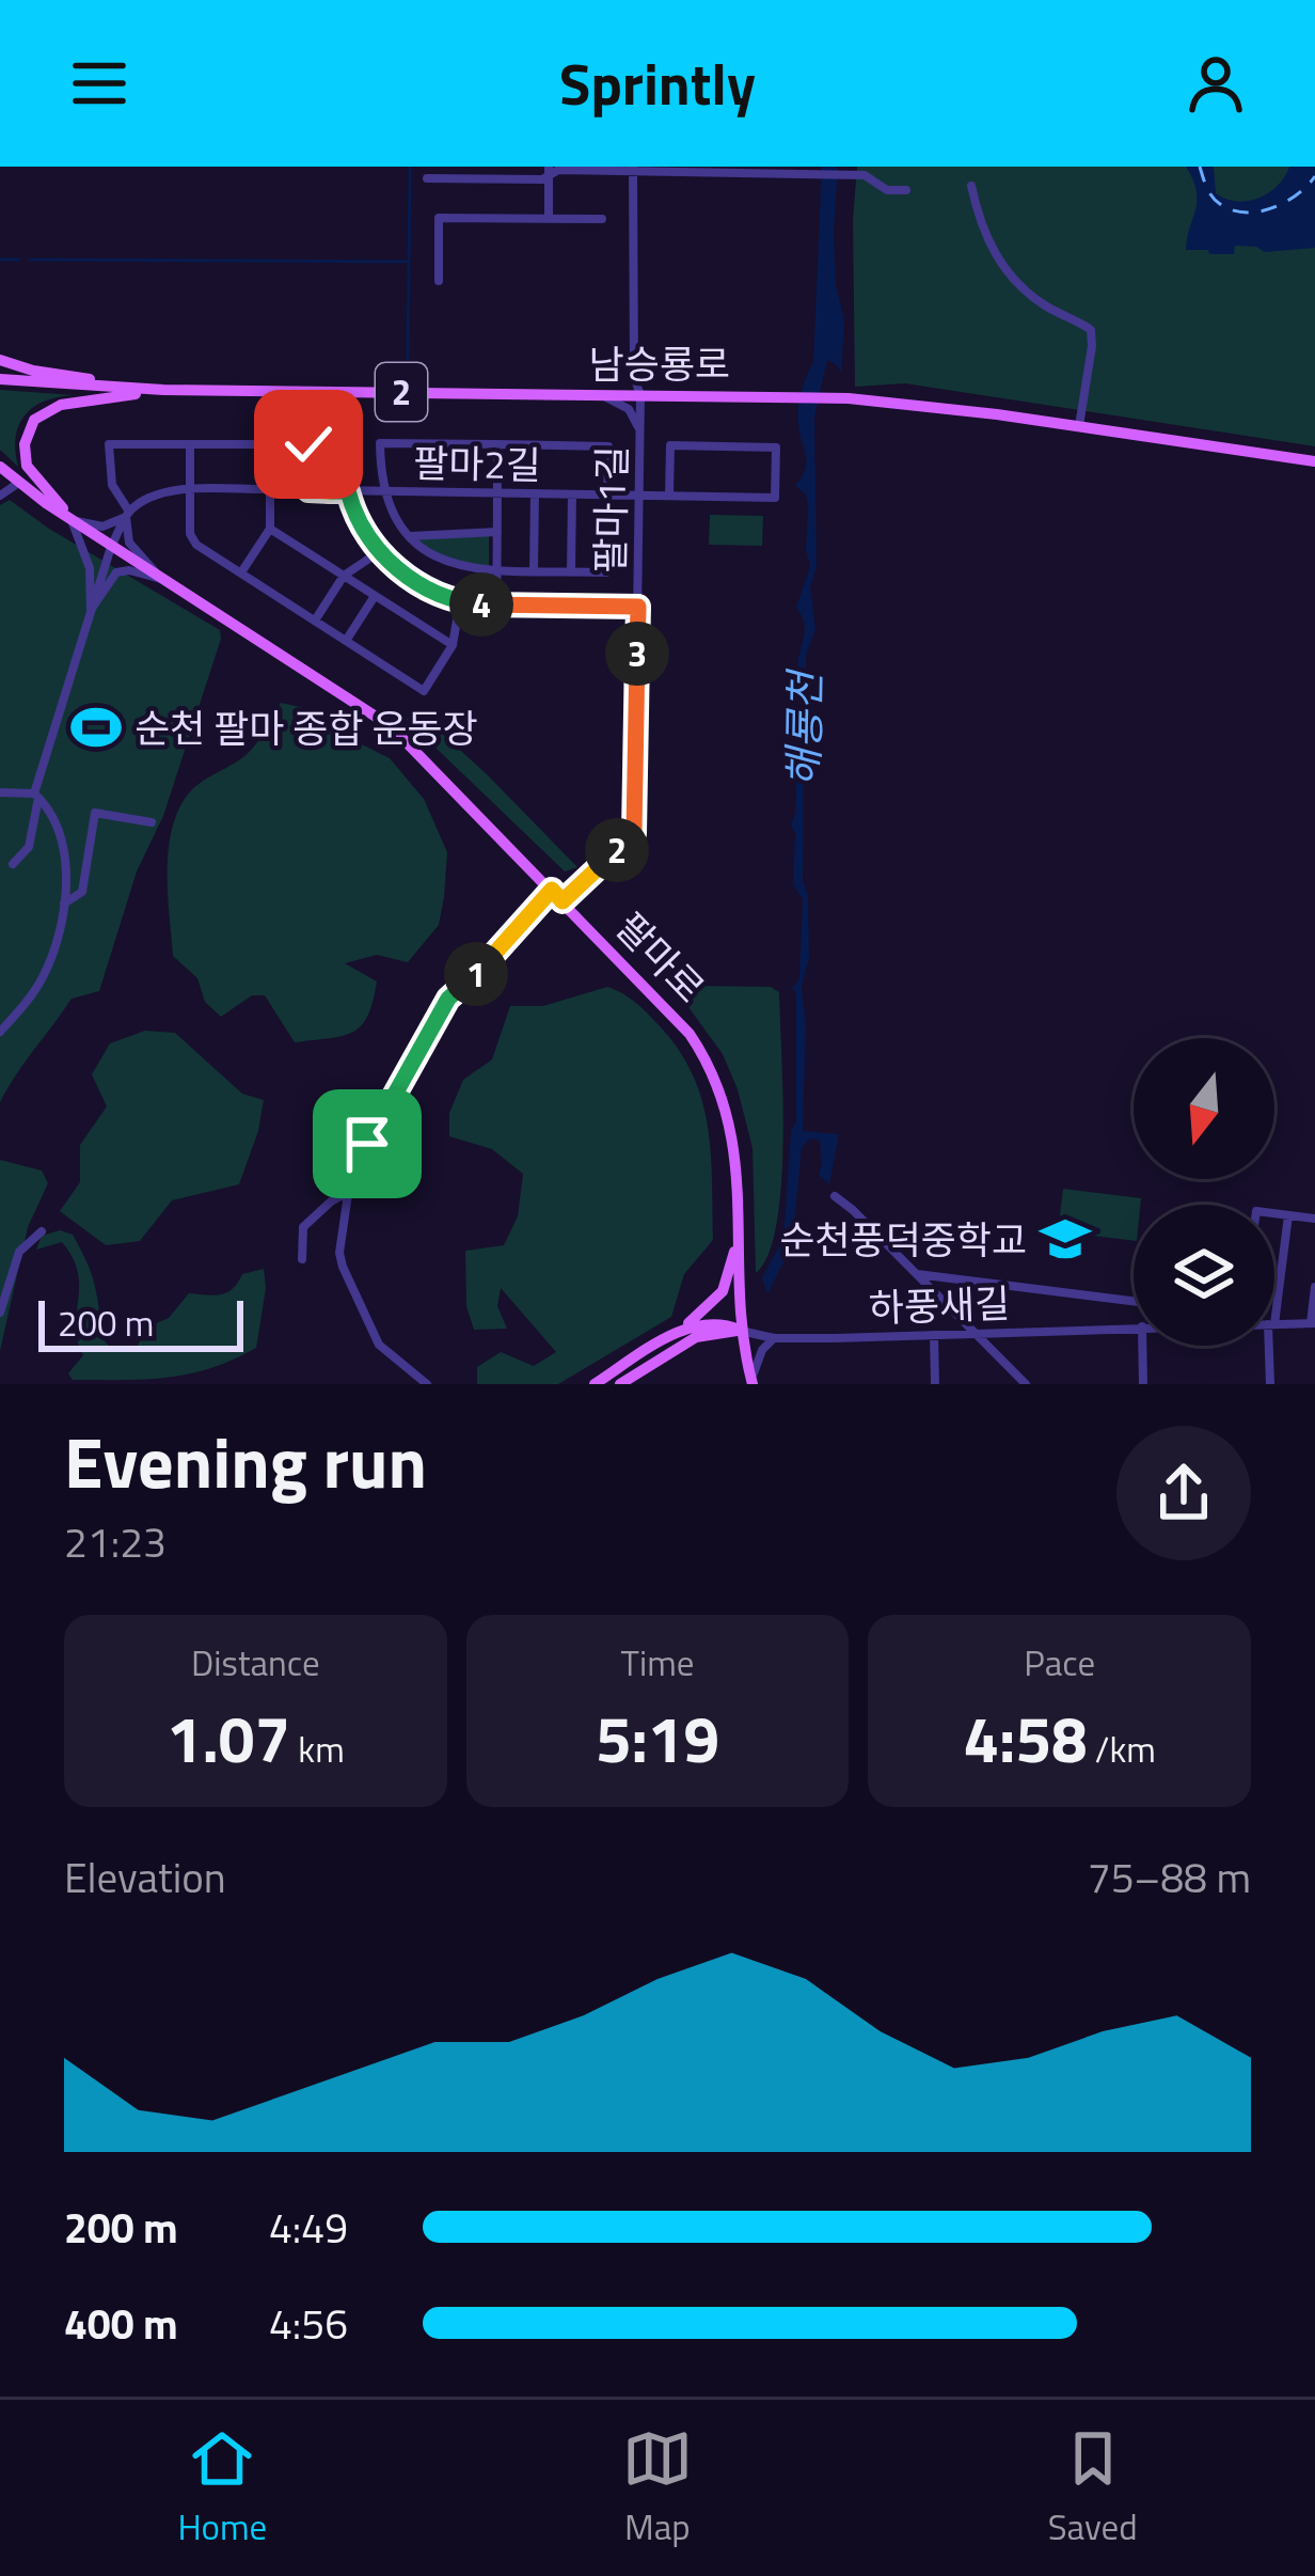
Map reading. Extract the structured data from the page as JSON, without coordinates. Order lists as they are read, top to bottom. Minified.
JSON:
{"streets":{"main road":["남승룡로","2","팔마로"],"street":["팔마2길","팔마1길","하풍새길"]},"crossings":[["남승룡로","팔마1길"],["팔마2길","팔마1길"],["팔마2길","팔마로"],["팔마1길","팔마로"],["팔마로","하풍새길"]],"water":["해룡천"],"places":{"sports":["순천 팔마 종합 운동장"],"school or university":["순천풍덕중학교"]},"scale_bar":"200 m","north":"bottom","page":{"header":"Sprintly","pins":["4","3","2","1"],"scale":"200 m","heading":["Evening run","21:23"],"stats":[["Distance","1.07 km"],["Time","5:19"],["Pace","4:58 /km"]],"chart":["Elevation","75–88 m"],"list":[{"name":"200 m","note":"4:49"},{"name":"400 m","note":"4:56"}],"tabs":["Home","Map","Saved"]}}
